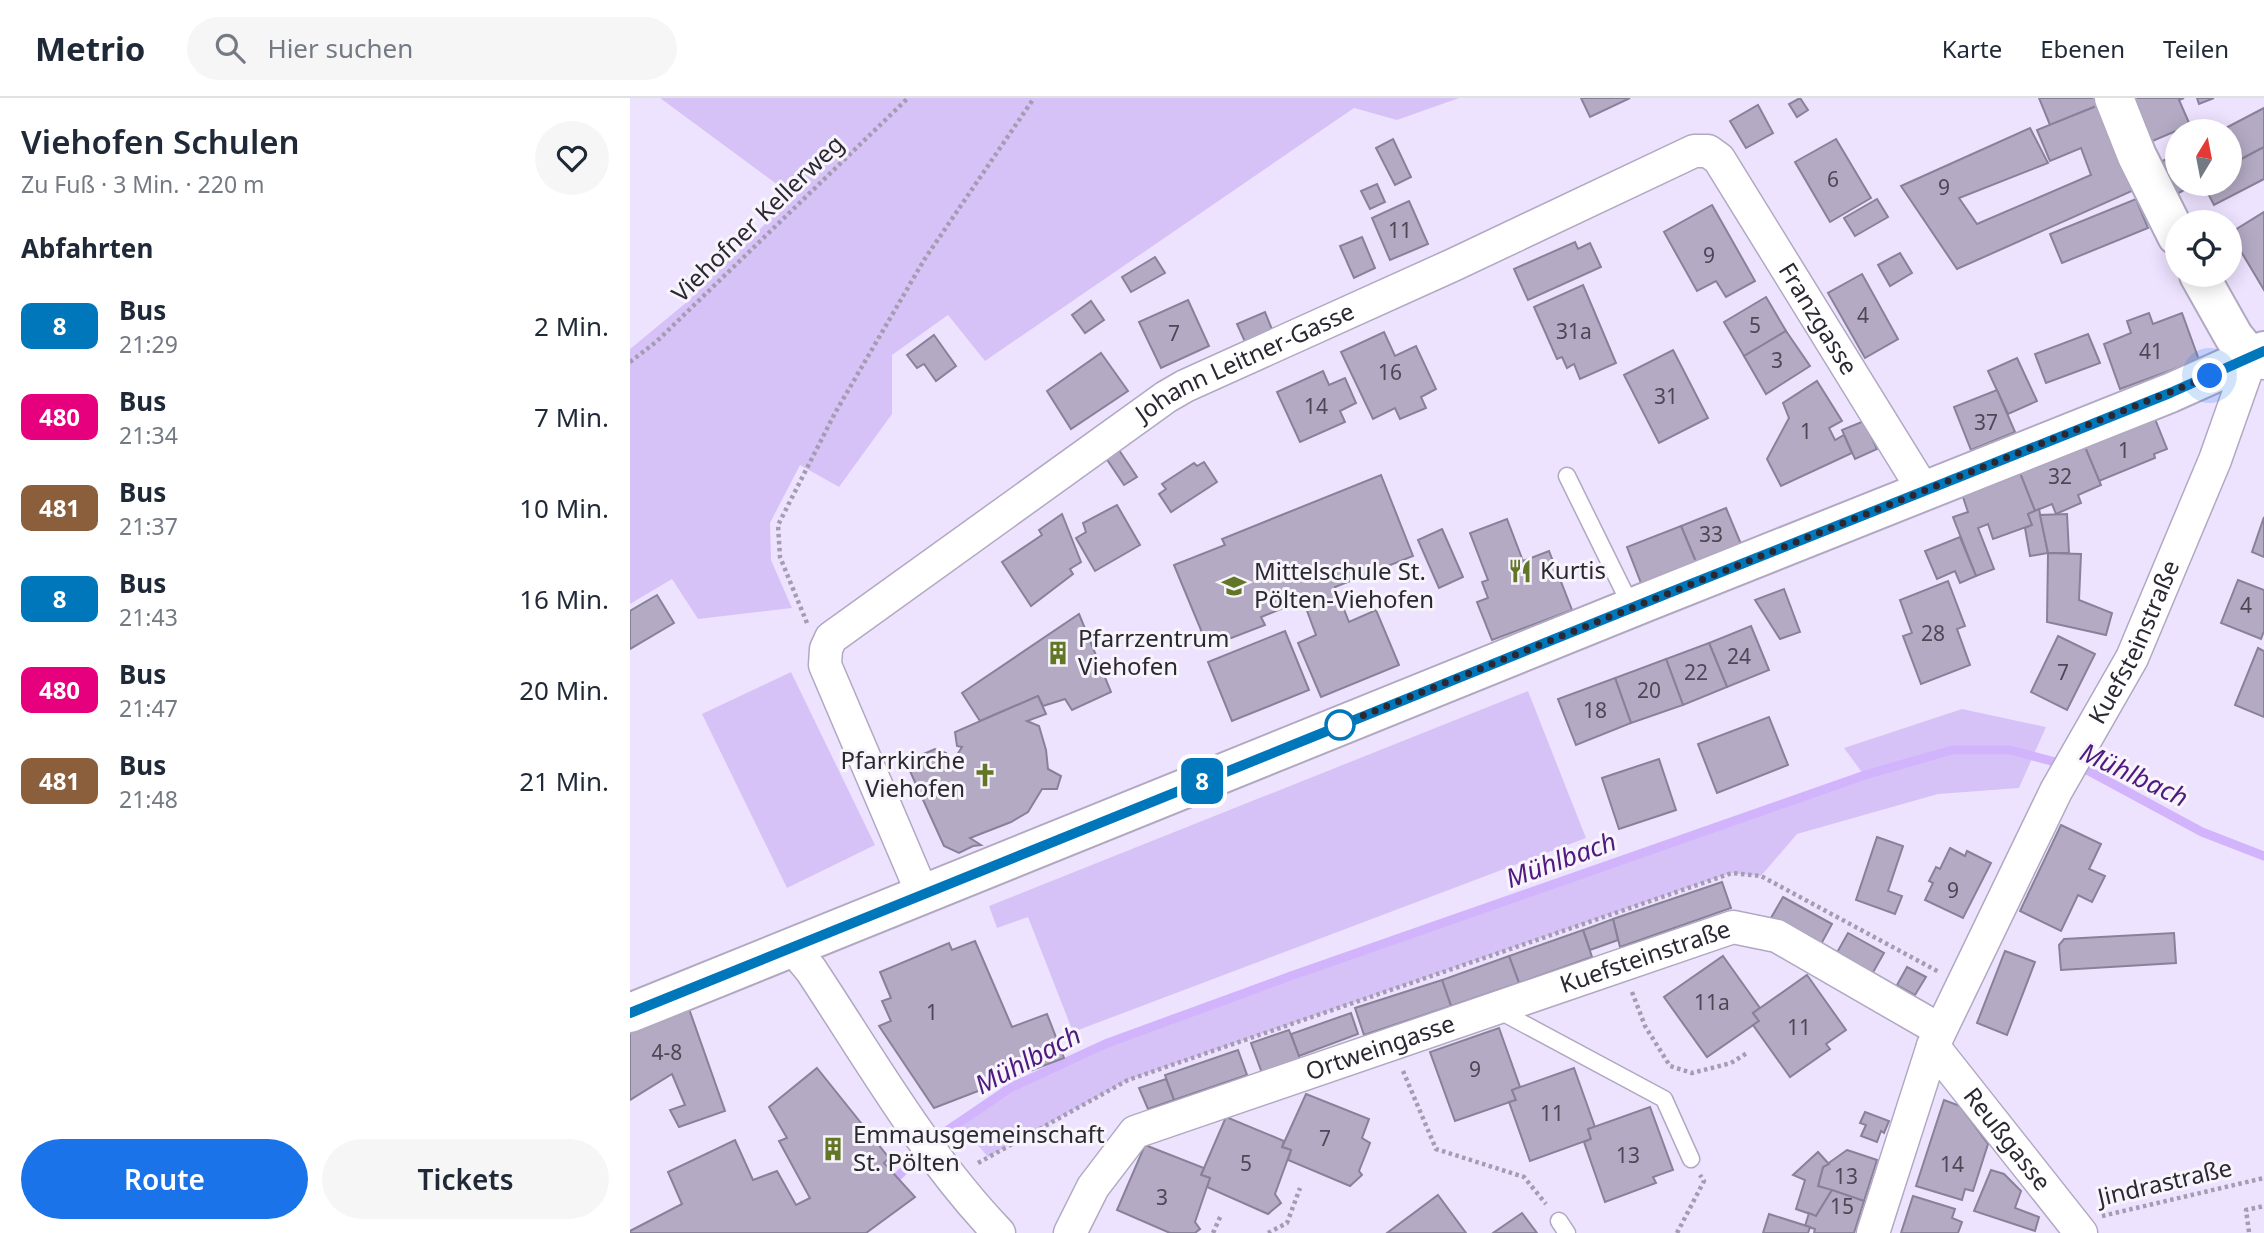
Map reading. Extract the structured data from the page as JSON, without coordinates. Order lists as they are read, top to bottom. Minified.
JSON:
{"streets":{"street":["Franzgasse","Johann Leitner-Gasse","Kuefsteinstraße","Ortweingasse","Reußgasse"],"path":["Viehofner Kellerweg","Jindrastraße"]},"crossings":[["Franzgasse","Johann Leitner-Gasse"],["Kuefsteinstraße","Ortweingasse"],["Kuefsteinstraße","Reußgasse"],["Reußgasse","Jindrastraße"]],"water":["Mühlbach"],"places":{"restaurant":["Kurtis"],"school or university":["Mittelschule St. Pölten-Viehofen"],"building":["Pfarrzentrum Viehofen","Emmausgemeinschaft St. Pölten"],"church":["Pfarrkirche Viehofen"]},"lines":["bus line 8"],"house_numbers":["6","9","11","9","4","5","31a","7","41","3","16","31","14","37","1","1","32","33","4","28","24","22","7","20","18","9","11a","1","11","4-8","9","11","7","13","5","14","13","3","15"],"north":"top","page":{"header":"Metrio","search":"Hier suchen","nav":["Karte","Ebenen","Teilen"],"heading":[["Viehofen Schulen","Zu Fuß · 3 Min. · 220 m"],"Abfahrten"],"on_map":"8","list":[{"mark":"8","name":"Bus","note":"21:29","value":"2 Min."},{"mark":"480","name":"Bus","note":"21:34","value":"7 Min."},{"mark":"481","name":"Bus","note":"21:37","value":"10 Min."},{"mark":"8","name":"Bus","note":"21:43","value":"16 Min."},{"mark":"480","name":"Bus","note":"21:47","value":"20 Min."},{"mark":"481","name":"Bus","note":"21:48","value":"21 Min."}],"buttons":["Route","Tickets"]}}
